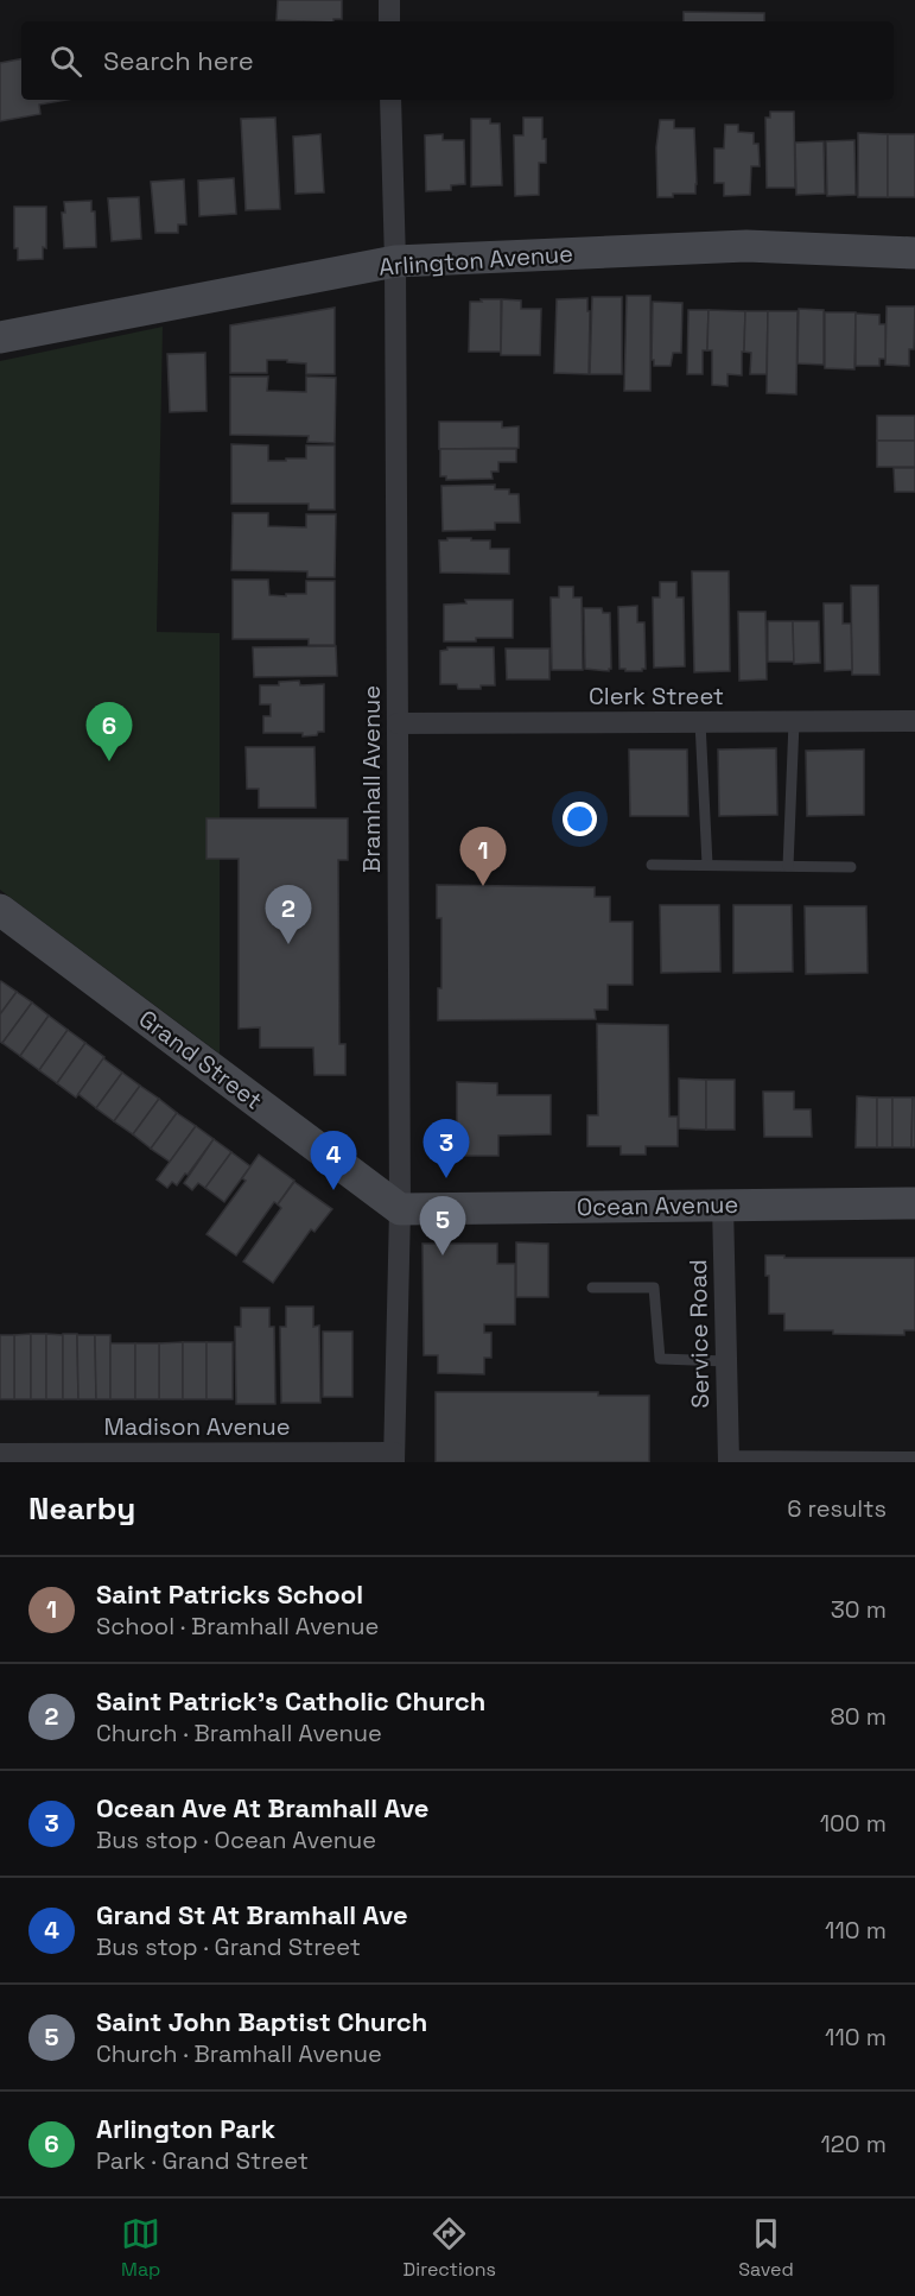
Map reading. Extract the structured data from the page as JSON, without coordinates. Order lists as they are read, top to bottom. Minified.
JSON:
{"streets":{"street":["Arlington Avenue","Clerk Street","Bramhall Avenue","Grand Street","Ocean Avenue","Service Road","Madison Avenue"]},"crossings":[["Arlington Avenue","Bramhall Avenue"],["Clerk Street","Bramhall Avenue"],["Bramhall Avenue","Grand Street"],["Bramhall Avenue","Ocean Avenue"],["Bramhall Avenue","Madison Avenue"],["Grand Street","Ocean Avenue"],["Ocean Avenue","Service Road"]],"page":{"search":"Search here","pins":["6","1","2","3","4","5"],"heading":["Nearby","6 results"],"list":[{"mark":"1","name":"Saint Patricks School","note":"School · Bramhall Avenue","value":"30 m"},{"mark":"2","name":"Saint Patrick's Catholic Church","note":"Church · Bramhall Avenue","value":"80 m"},{"mark":"3","name":"Ocean Ave At Bramhall Ave","note":"Bus stop · Ocean Avenue","value":"100 m"},{"mark":"4","name":"Grand St At Bramhall Ave","note":"Bus stop · Grand Street","value":"110 m"},{"mark":"5","name":"Saint John Baptist Church","note":"Church · Bramhall Avenue","value":"110 m"},{"mark":"6","name":"Arlington Park","note":"Park · Grand Street","value":"120 m"}],"nav":["Map","Directions","Saved"]}}
